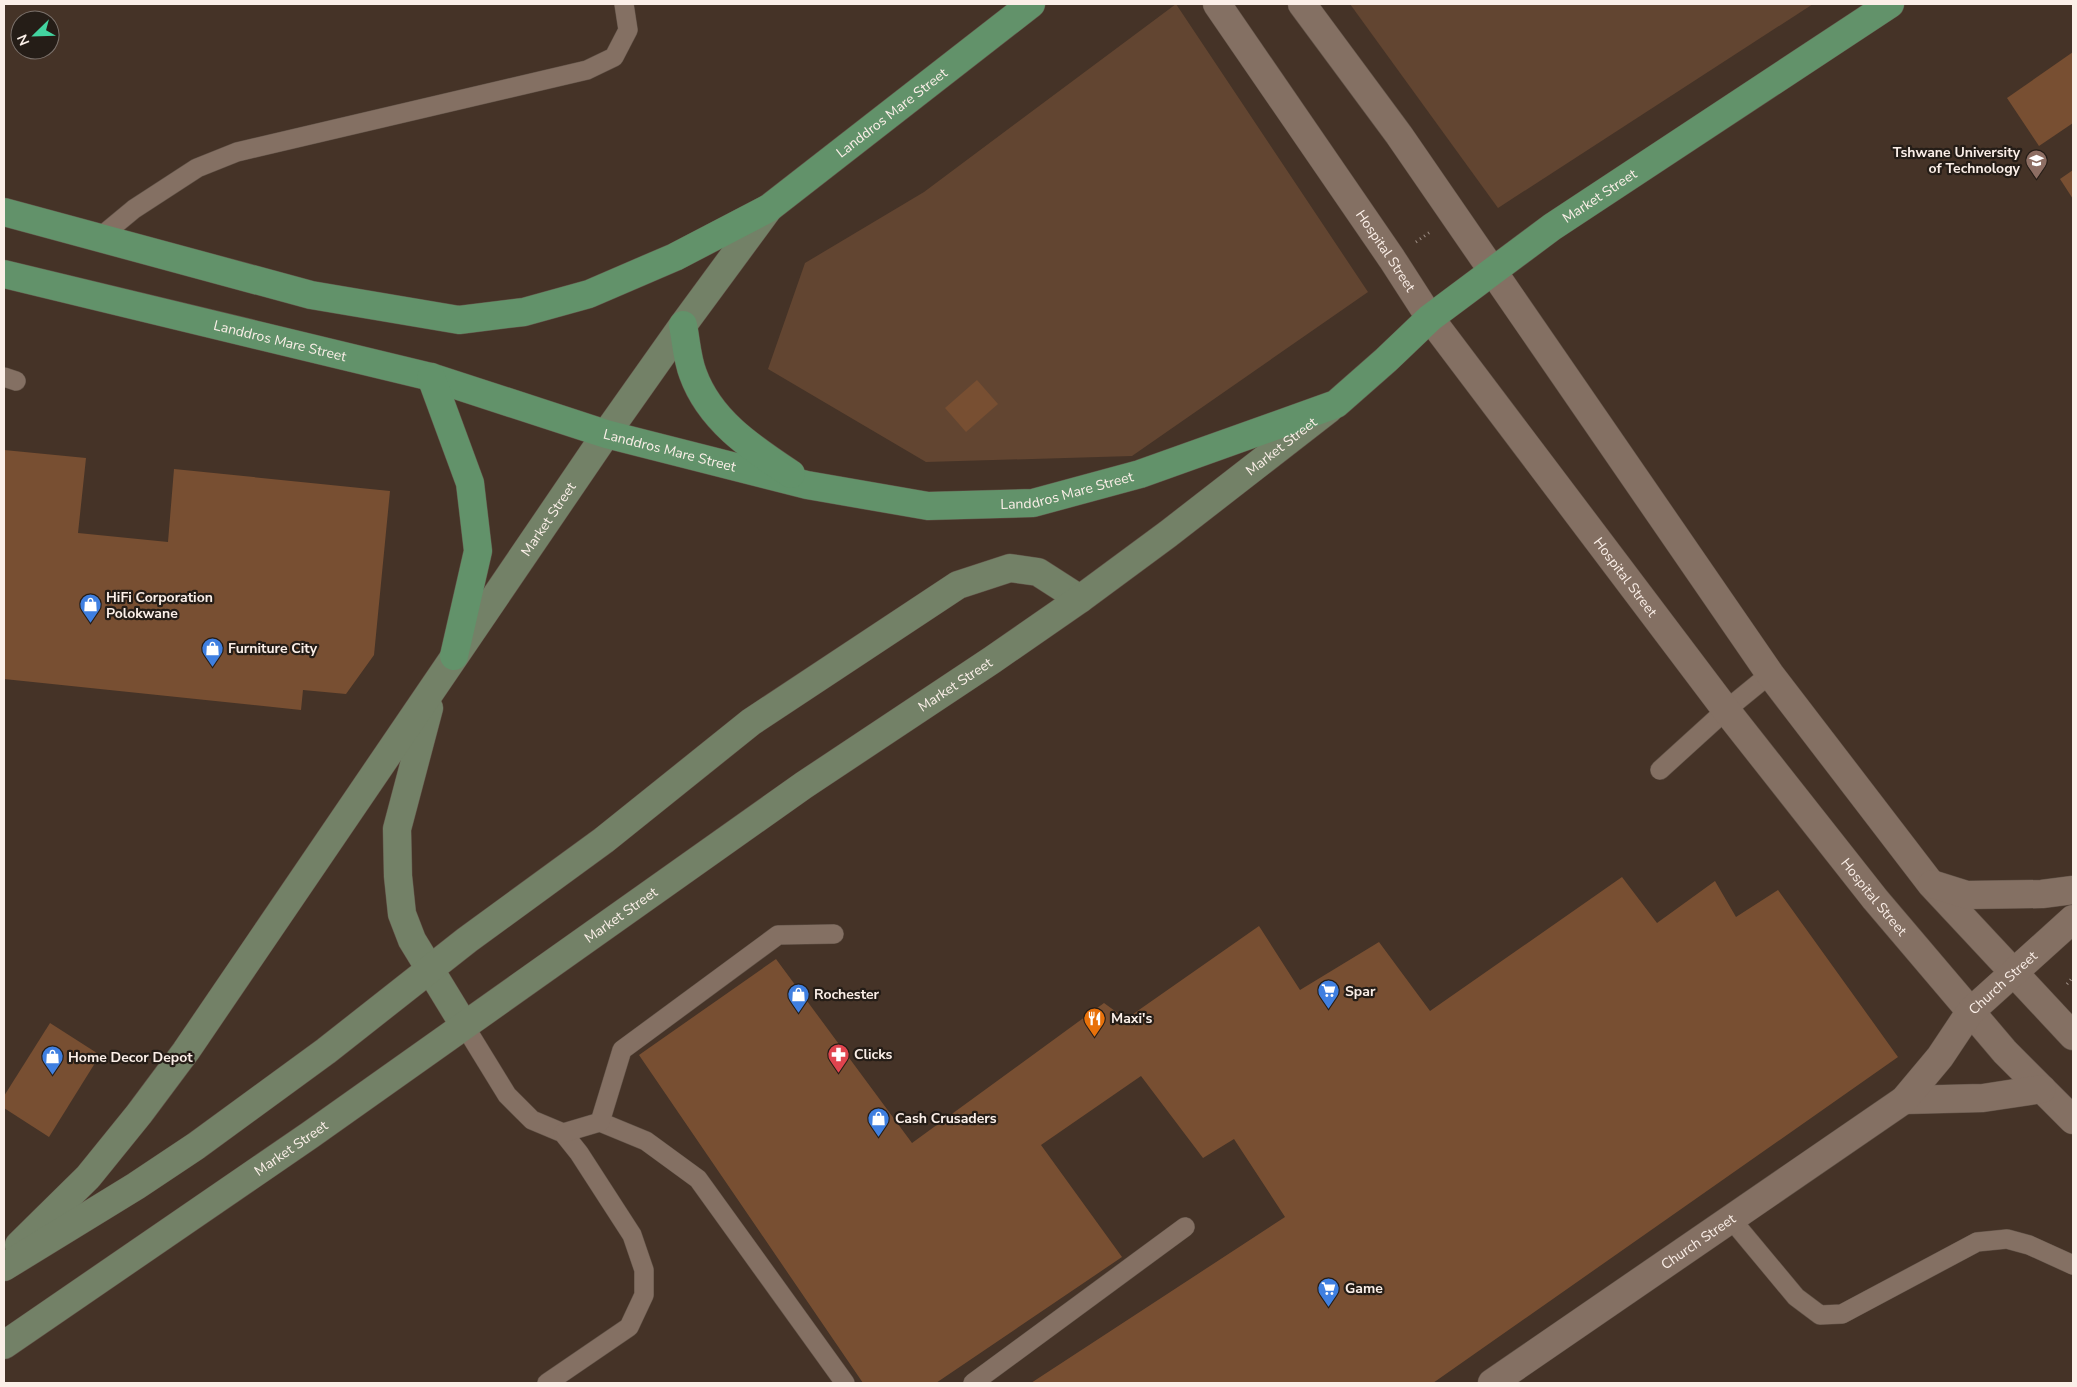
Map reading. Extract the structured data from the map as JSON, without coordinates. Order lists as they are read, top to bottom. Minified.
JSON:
{"streets":{"main road":["Landdros Mare Street","Market Street"],"street":["Hospital Street","Church Street"]},"crossings":[["Landdros Mare Street","Market Street"],["Market Street","Hospital Street"],["Hospital Street","Church Street"]],"places":{"school or university":["Tshwane University of Technology"],"shop":["HiFi Corporation Polokwane","Furniture City","Rochester","Home Decor Depot","Cash Crusaders"],"supermarket":["Spar","Game"],"restaurant":["Maxi's"],"pharmacy":["Clicks"]},"north":"bottom left"}
